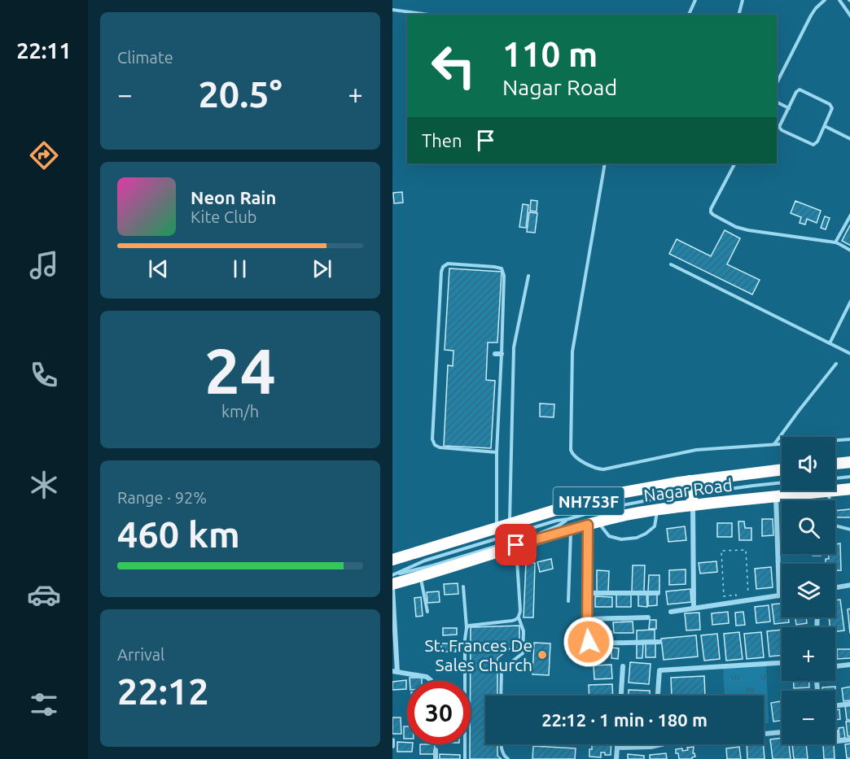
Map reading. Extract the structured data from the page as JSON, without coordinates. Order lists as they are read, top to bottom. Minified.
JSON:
{"streets":{"highway":["Nagar Road","NH753F"]},"places":["St. Frances De Sales Church"],"page":{"tabs":"22:11","tile":["Climate",["24","km/h"],["Range · 92%","460 km"],["Arrival","22:12"]],"turn":["110 m","Nagar Road"],"heat":["−","20.5°","+"],"then":"Then","song":["Neon Rain","Kite Club"],"map_buttons":["+","−"],"limit":"30","trip":"22:12 · 1 min · 180 m"}}
